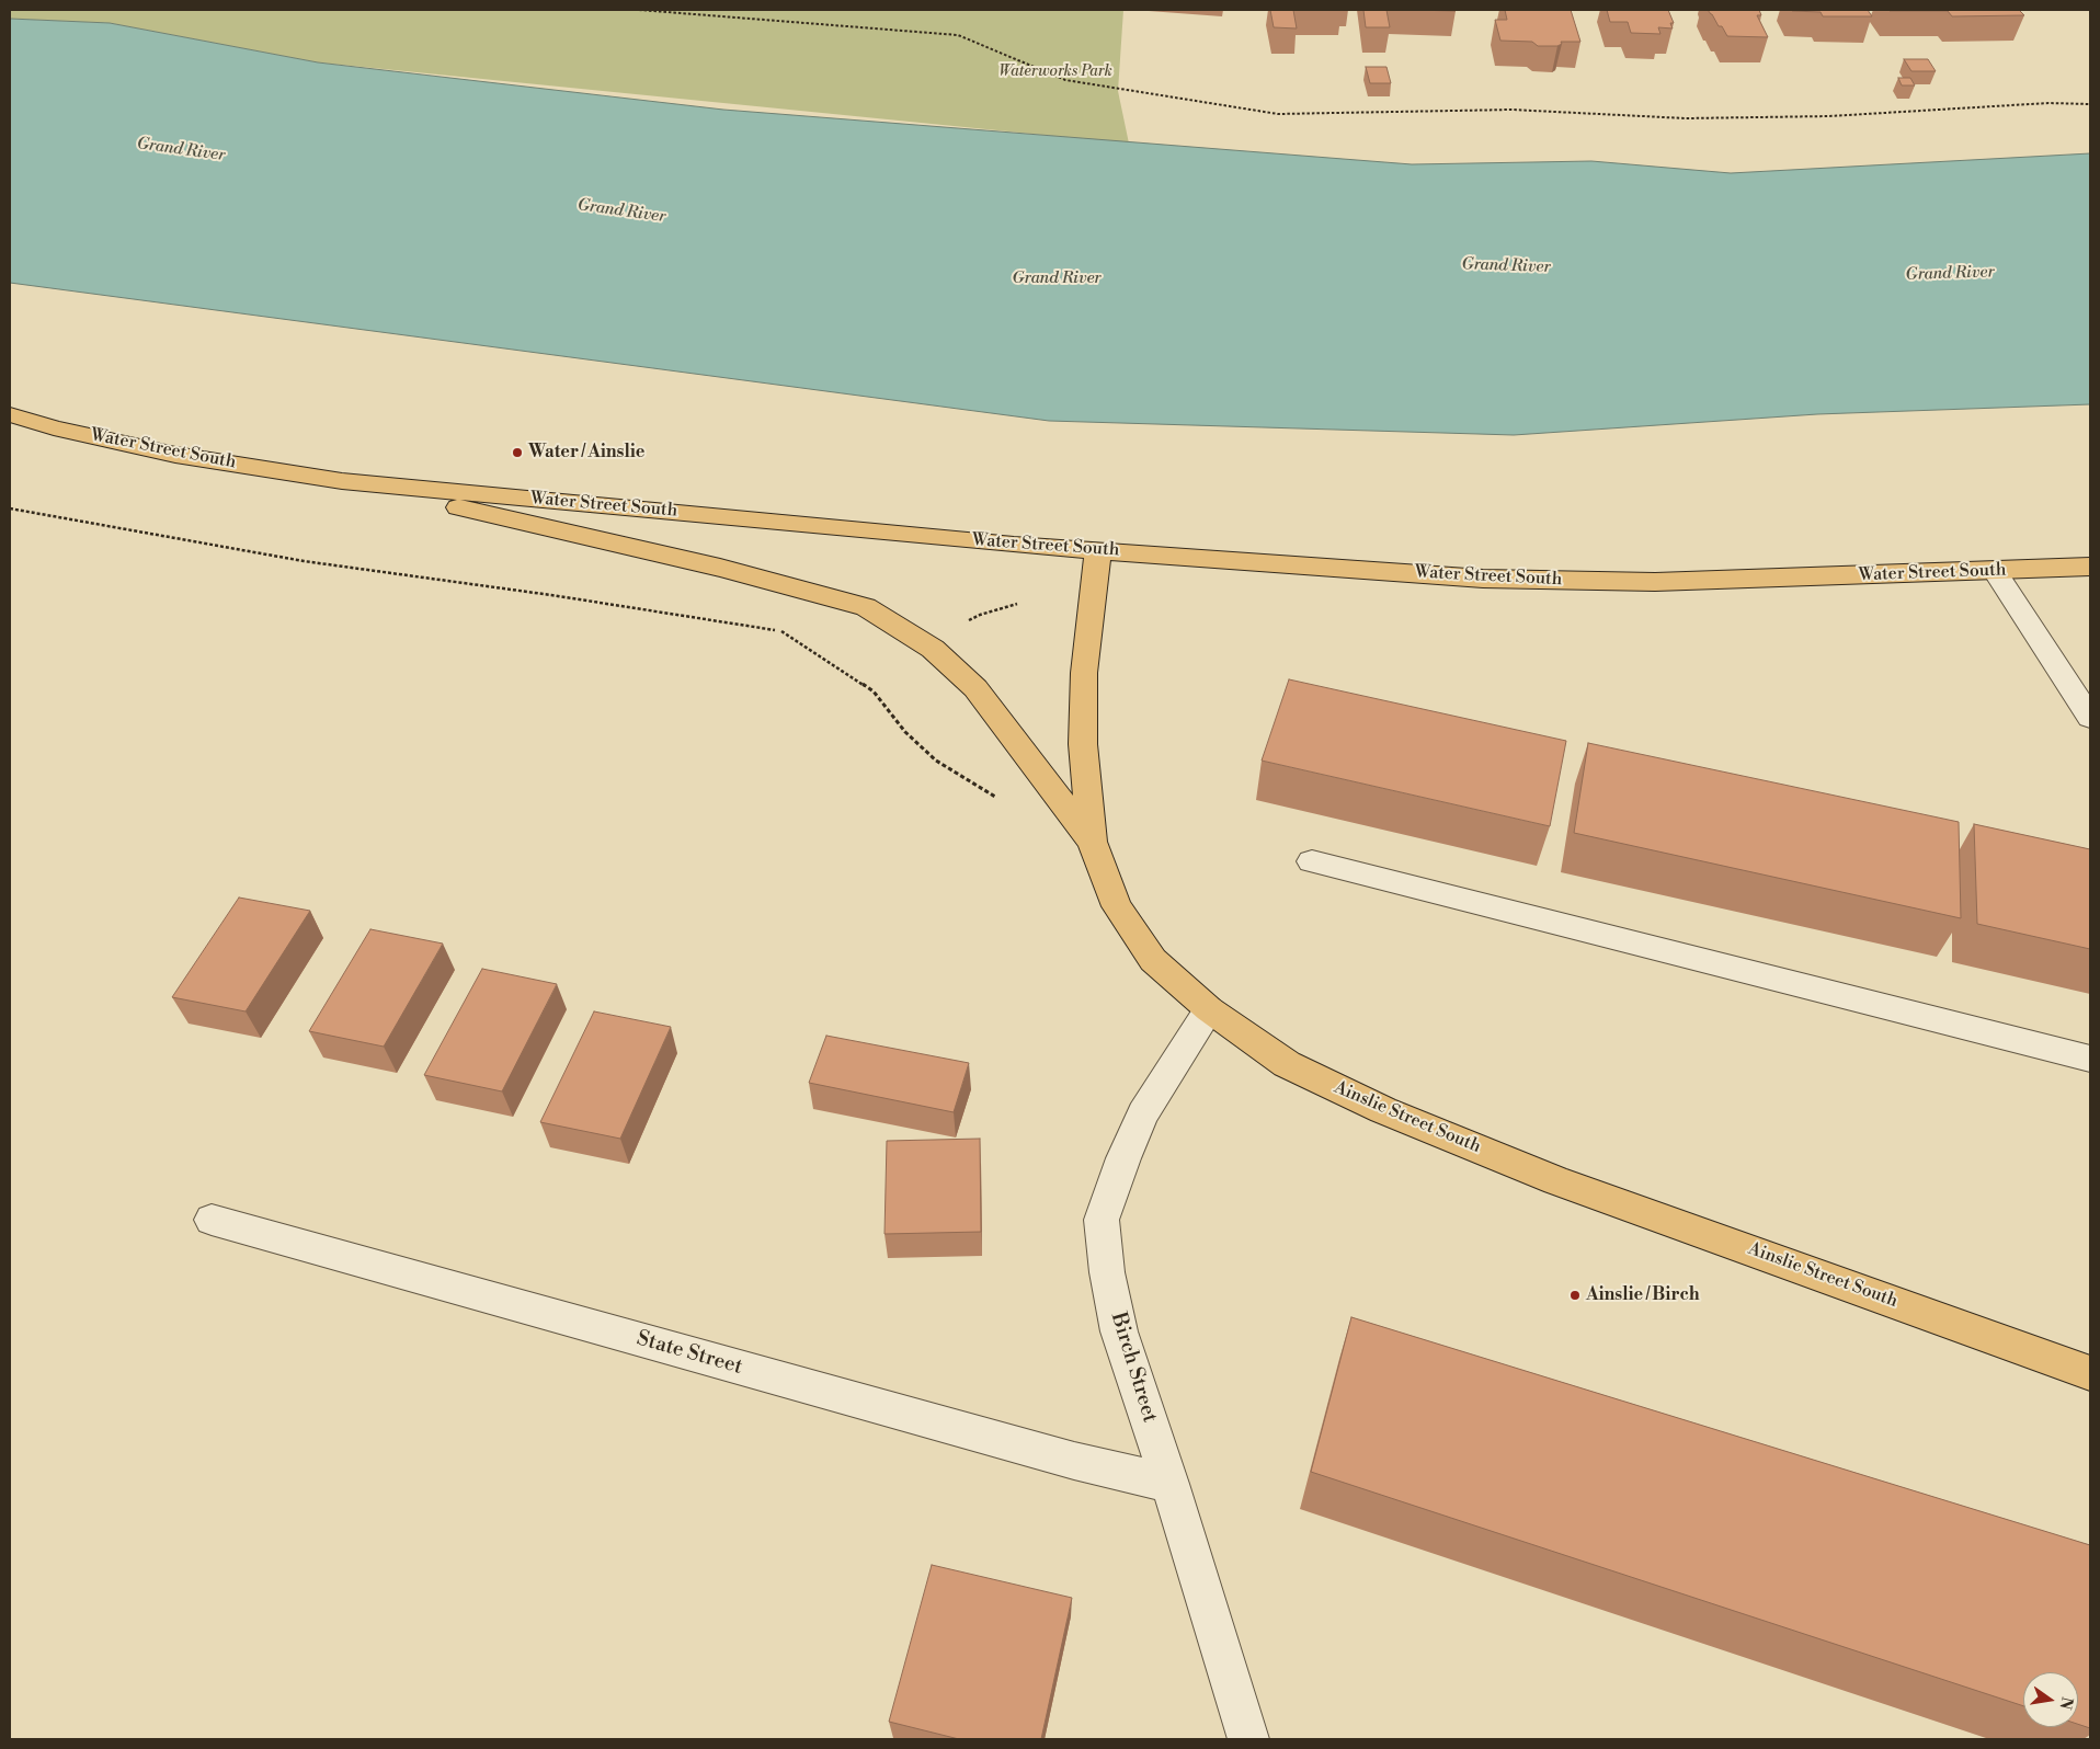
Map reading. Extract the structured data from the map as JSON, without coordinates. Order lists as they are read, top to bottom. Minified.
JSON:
{"streets":{"main road":["Water Street South","Ainslie Street South"],"street":["State Street","Birch Street"]},"crossings":[["Water Street South","Ainslie Street South"],["Ainslie Street South","Birch Street"],["State Street","Birch Street"]],"water":["Grand River"],"parks":["Waterworks Park"],"places":["Water / Ainslie","Ainslie / Birch"],"north":"right"}
